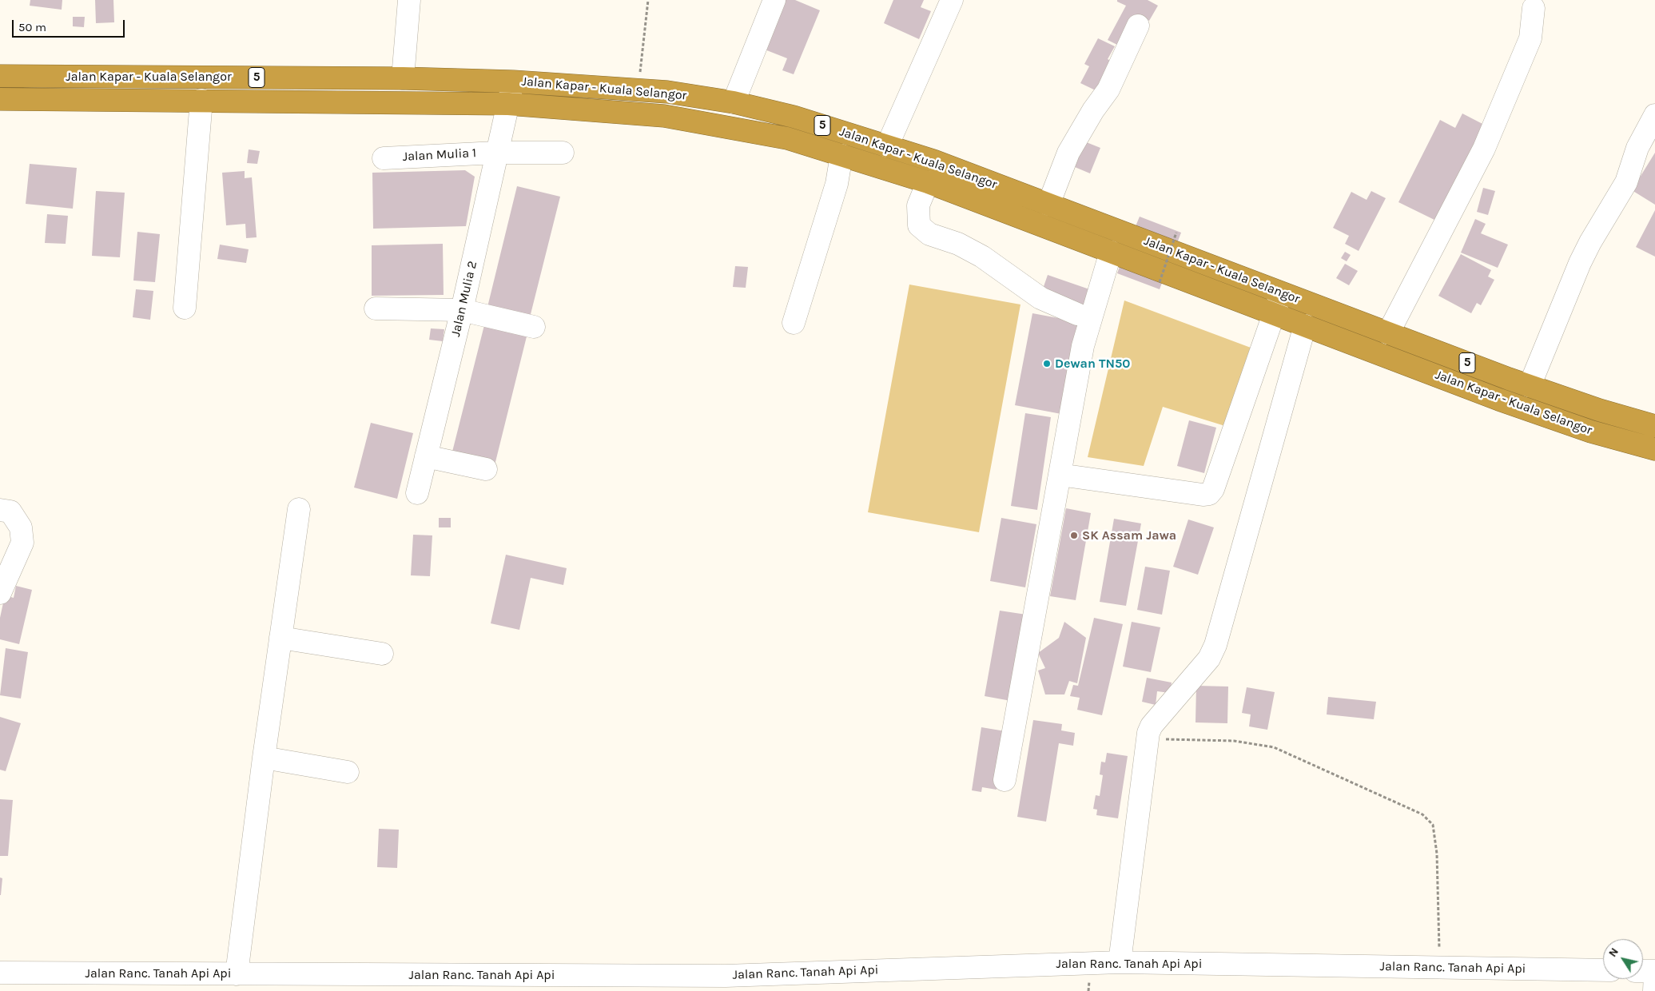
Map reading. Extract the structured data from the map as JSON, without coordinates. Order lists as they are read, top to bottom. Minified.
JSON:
{"streets":{"highway":["Jalan Kapar - Kuala Selangor","5"],"street":["Jalan Mulia 1","Jalan Mulia 2","Jalan Ranc. Tanah Api Api"]},"crossings":[["Jalan Kapar - Kuala Selangor","Jalan Mulia 2"],["Jalan Mulia 1","Jalan Mulia 2"]],"places":["Dewan TN50","SK Assam Jawa"],"scale_bar":"50 m","north":"top left"}
